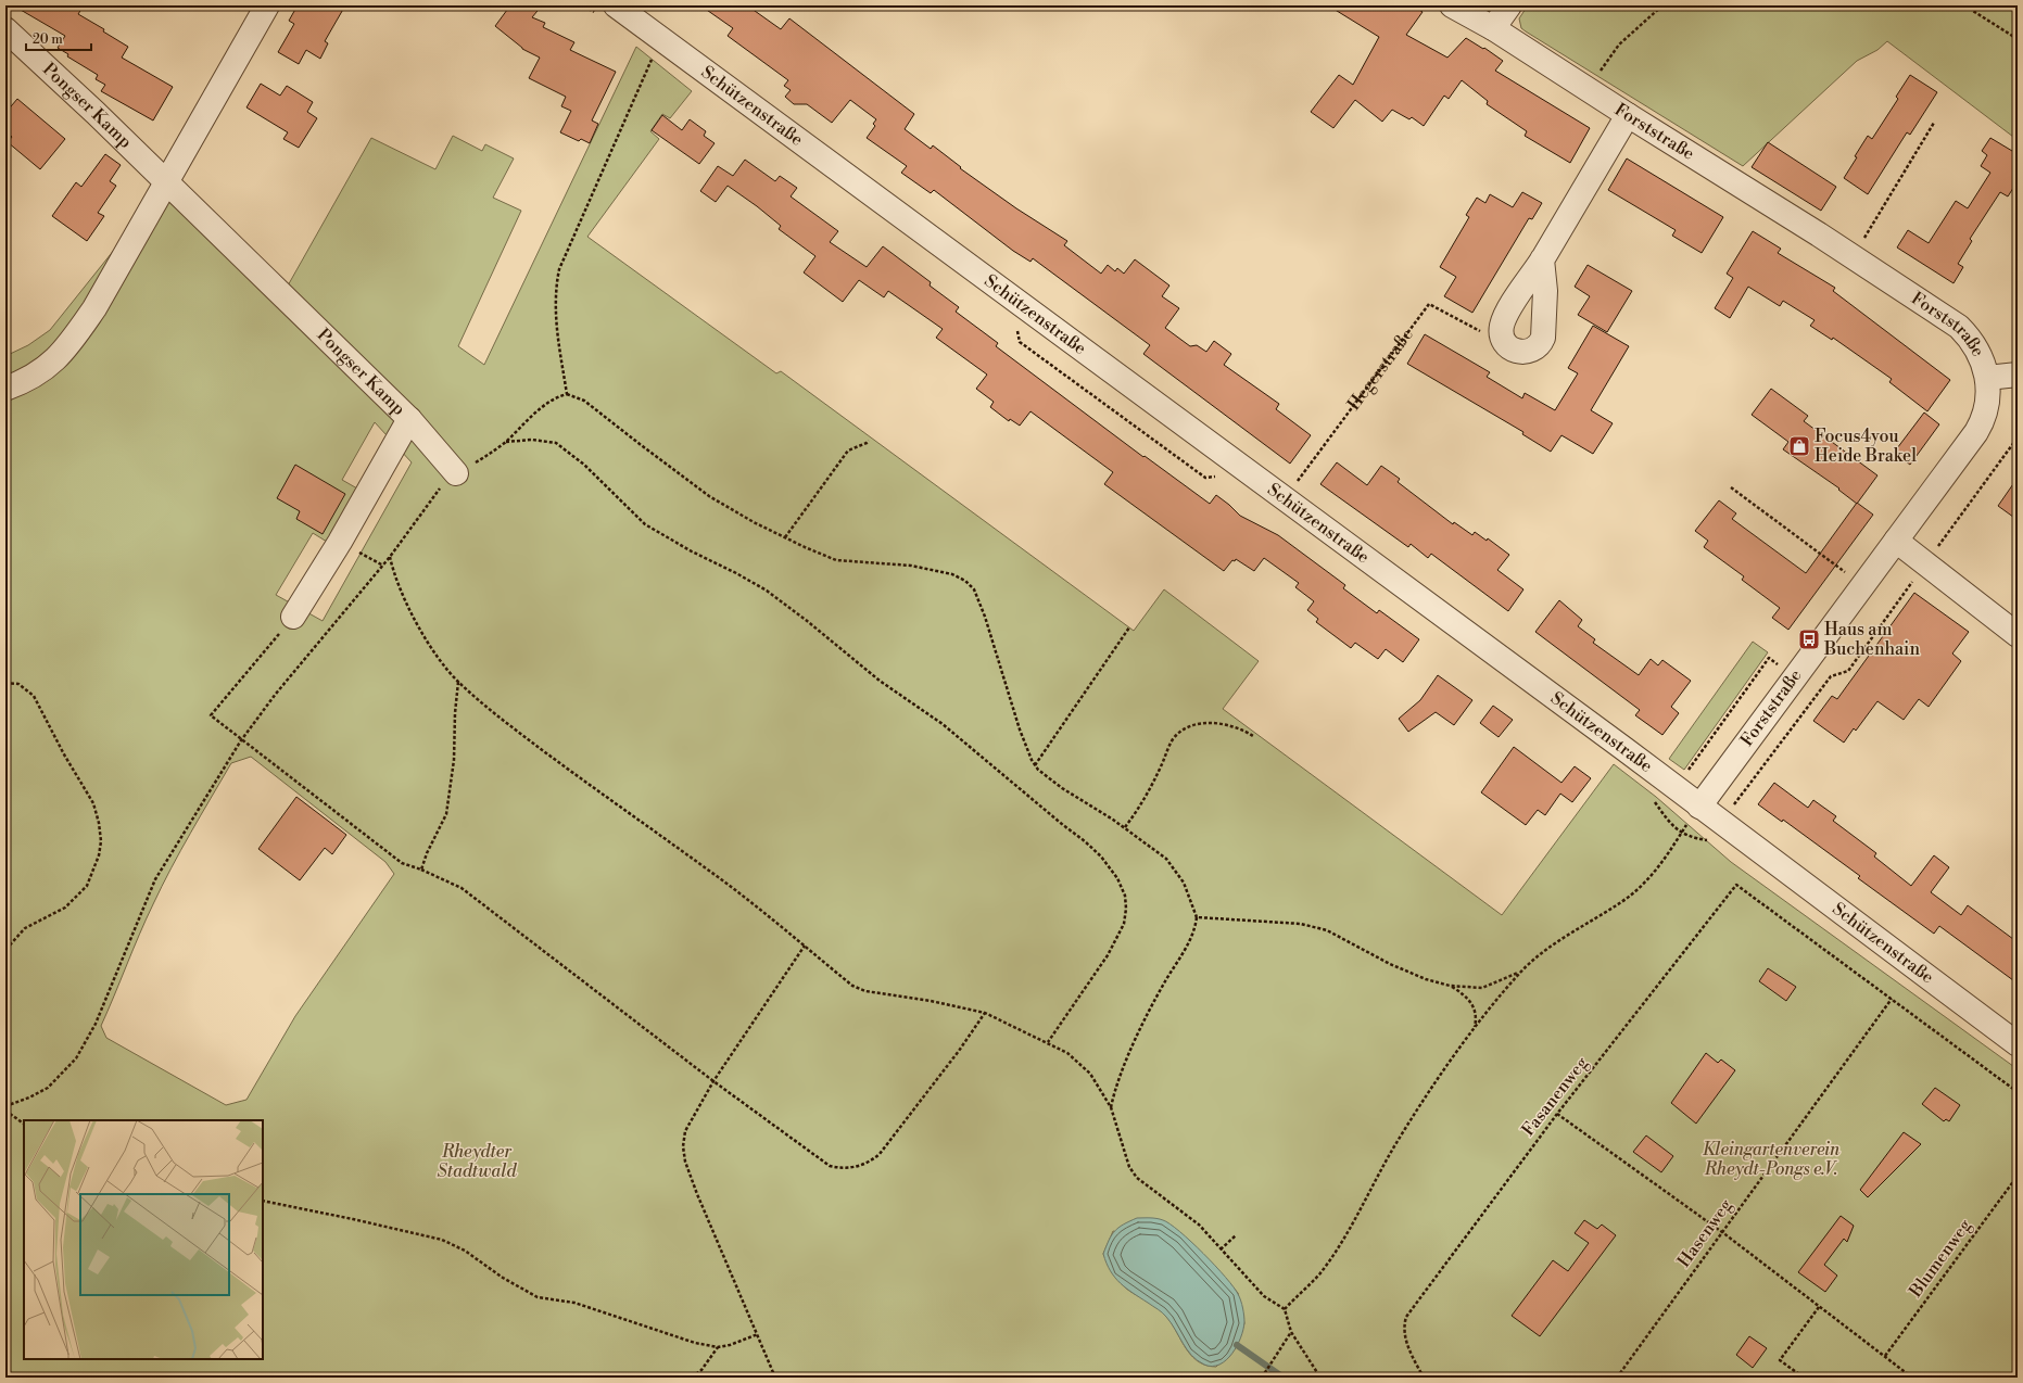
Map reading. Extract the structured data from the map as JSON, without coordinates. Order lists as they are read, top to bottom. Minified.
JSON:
{"streets":{"street":["Schützenstraße","Pongser Kamp","Forststraße"],"path":["Hegerstraße","Fasanenweg","Hasenweg","Blumenweg"]},"crossings":[["Schützenstraße","Forststraße"],["Schützenstraße","Hegerstraße"],["Fasanenweg","Hasenweg"]],"parks":["Kleingartenverein Rheydt-Pongs e.V.","Rheydter Stadtwald"],"places":{"shop":["Focus4you Heide Brakel"],"bus stop":["Haus am Buchenhain"]},"scale_bar":"20 m"}
